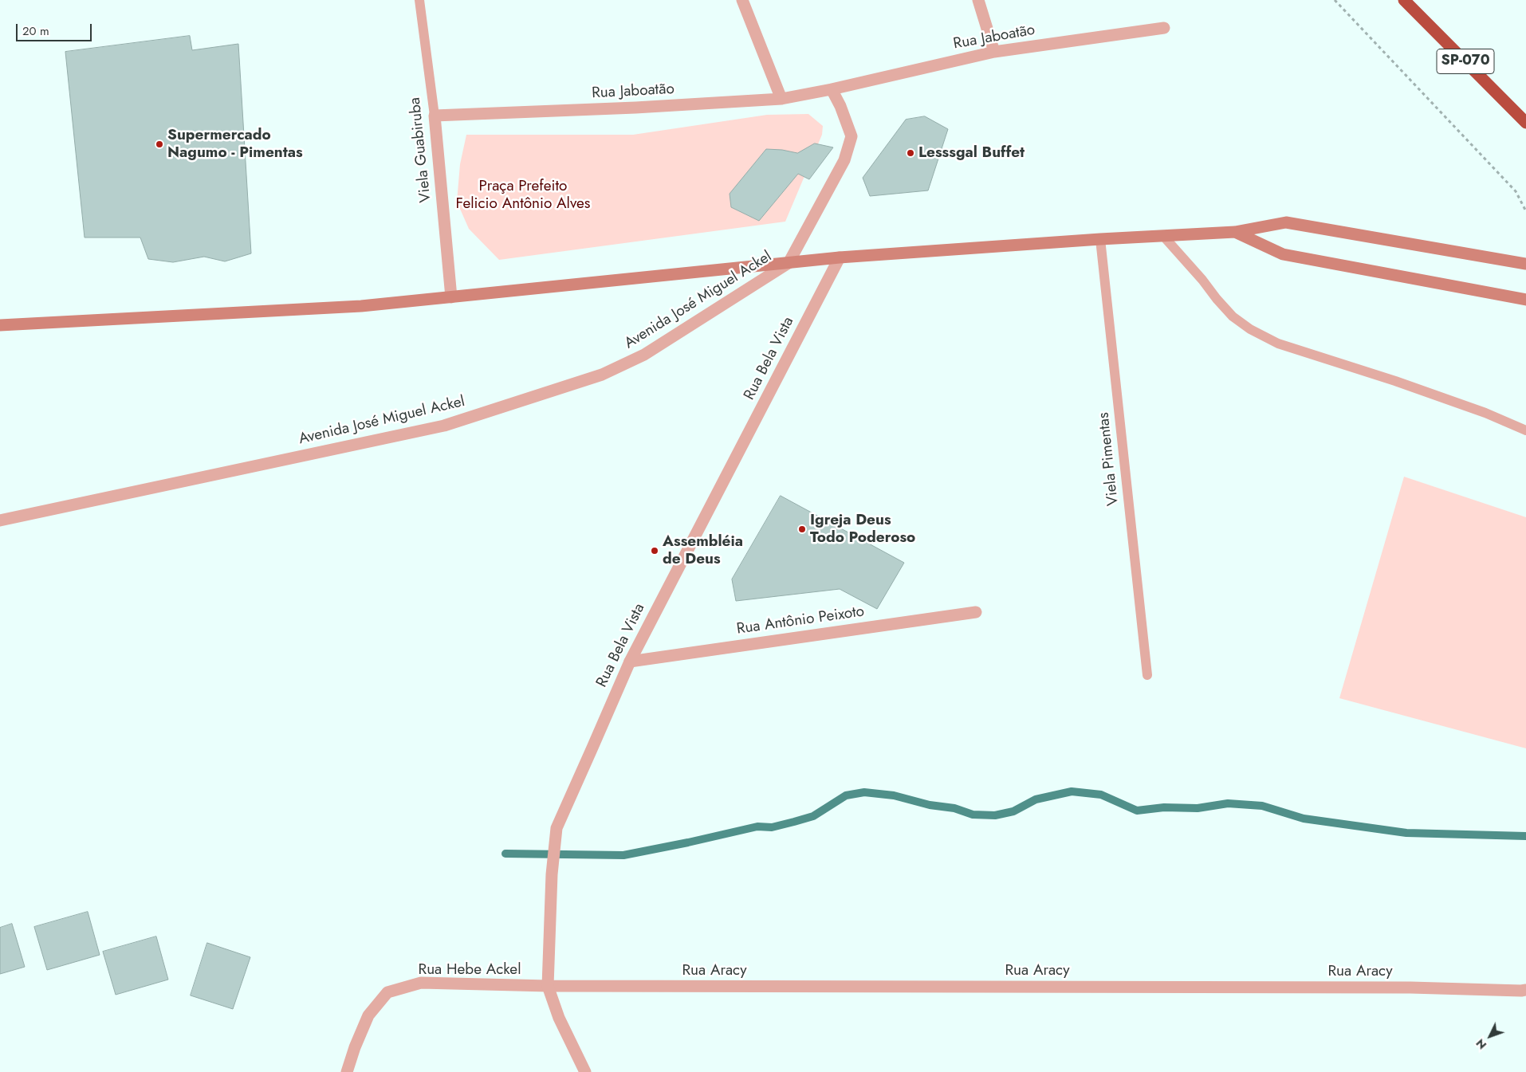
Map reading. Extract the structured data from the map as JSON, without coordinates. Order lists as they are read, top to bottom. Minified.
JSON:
{"streets":{"highway":["SP-070"],"street":["Rua Jaboatão","Viela Guabiruba","Avenida José Miguel Ackel","Rua Bela Vista","Rua Antônio Peixoto","Rua Hebe Ackel","Rua Aracy"],"lane":["Viela Pimentas"]},"crossings":[["Rua Jaboatão","Viela Guabiruba"],["Rua Bela Vista","Rua Antônio Peixoto"],["Rua Bela Vista","Rua Hebe Ackel"],["Rua Bela Vista","Rua Aracy"],["Rua Hebe Ackel","Rua Aracy"]],"parks":["Praça Prefeito Felicio Antônio Alves"],"places":["Supermercado Nagumo - Pimentas","Lesssgal Buffet","Igreja Deus Todo Poderoso","Assembléia de Deus"],"scale_bar":"20 m","north":"bottom left"}
